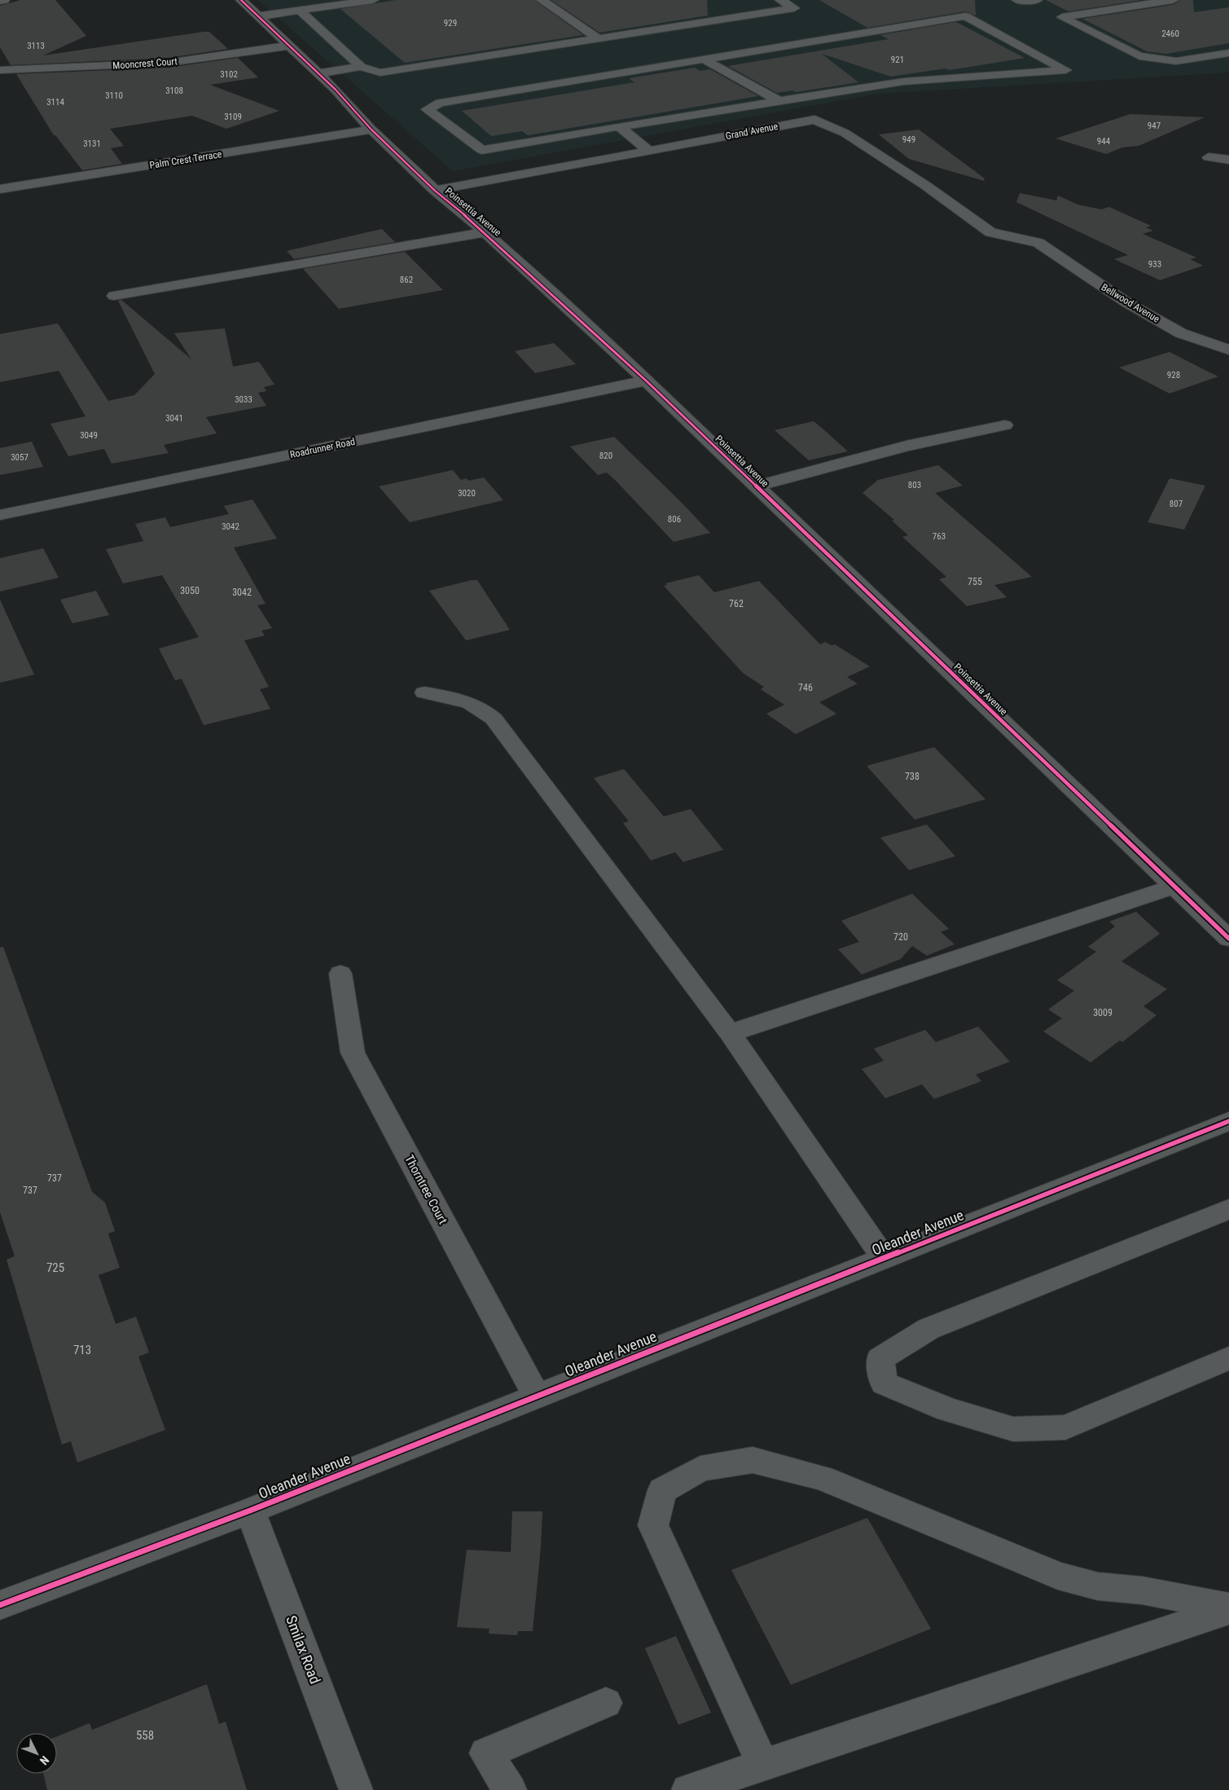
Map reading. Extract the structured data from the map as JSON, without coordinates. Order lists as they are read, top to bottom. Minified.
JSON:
{"streets":{"street":["Mooncrest Court","Grand Avenue","Palm Crest Terrace","Poinsettia Avenue","Bellwood Avenue","Roadrunner Road","Thorntree Court","Oleander Avenue","Smilax Road"]},"crossings":[["Mooncrest Court","Poinsettia Avenue"],["Grand Avenue","Poinsettia Avenue"],["Grand Avenue","Bellwood Avenue"],["Palm Crest Terrace","Poinsettia Avenue"],["Poinsettia Avenue","Roadrunner Road"],["Thorntree Court","Oleander Avenue"],["Oleander Avenue","Smilax Road"]],"house_numbers":["929","2460","3113","921","3102","3108","3110","3114","3109","947","949","944","3131","933","862","928","3033","3041","3049","820","3057","803","3020","807","806","3042","763","755","3050","3042","762","746","738","720","3009","737","737","725","713","558"],"north":"bottom right"}
